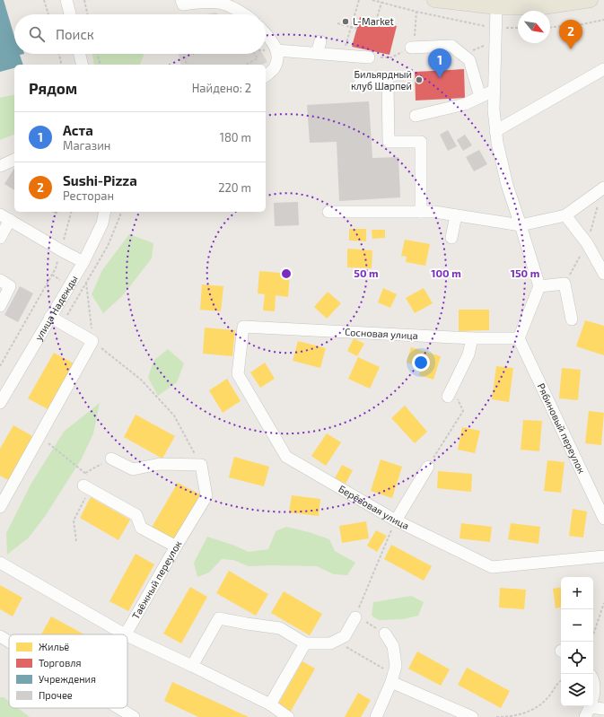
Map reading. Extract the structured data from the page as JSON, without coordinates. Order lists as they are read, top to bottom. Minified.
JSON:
{"streets":{"street":["улица Надежды","Сосновая улица","Рябиновый переулок","Берёзовая улица","Таёжный переулок"]},"crossings":[["Сосновая улица","Рябиновый переулок"],["Сосновая улица","Берёзовая улица"]],"places":["L-Market","Бильярдный клуб Шарпей"],"legend":["Жильё","Торговля","Учреждения","Прочее"],"north":"bottom right","page":{"search":"Поиск","pins":["2","1"],"heading":["Рядом","Найдено: 2"],"list":[{"mark":"1","name":"Аста","note":"Магазин","value":"180 m"},{"mark":"2","name":"Sushi-Pizza","note":"Ресторан","value":"220 m"}],"map_buttons":["+","−"]},"rings":["50 m","100 m","150 m"]}
